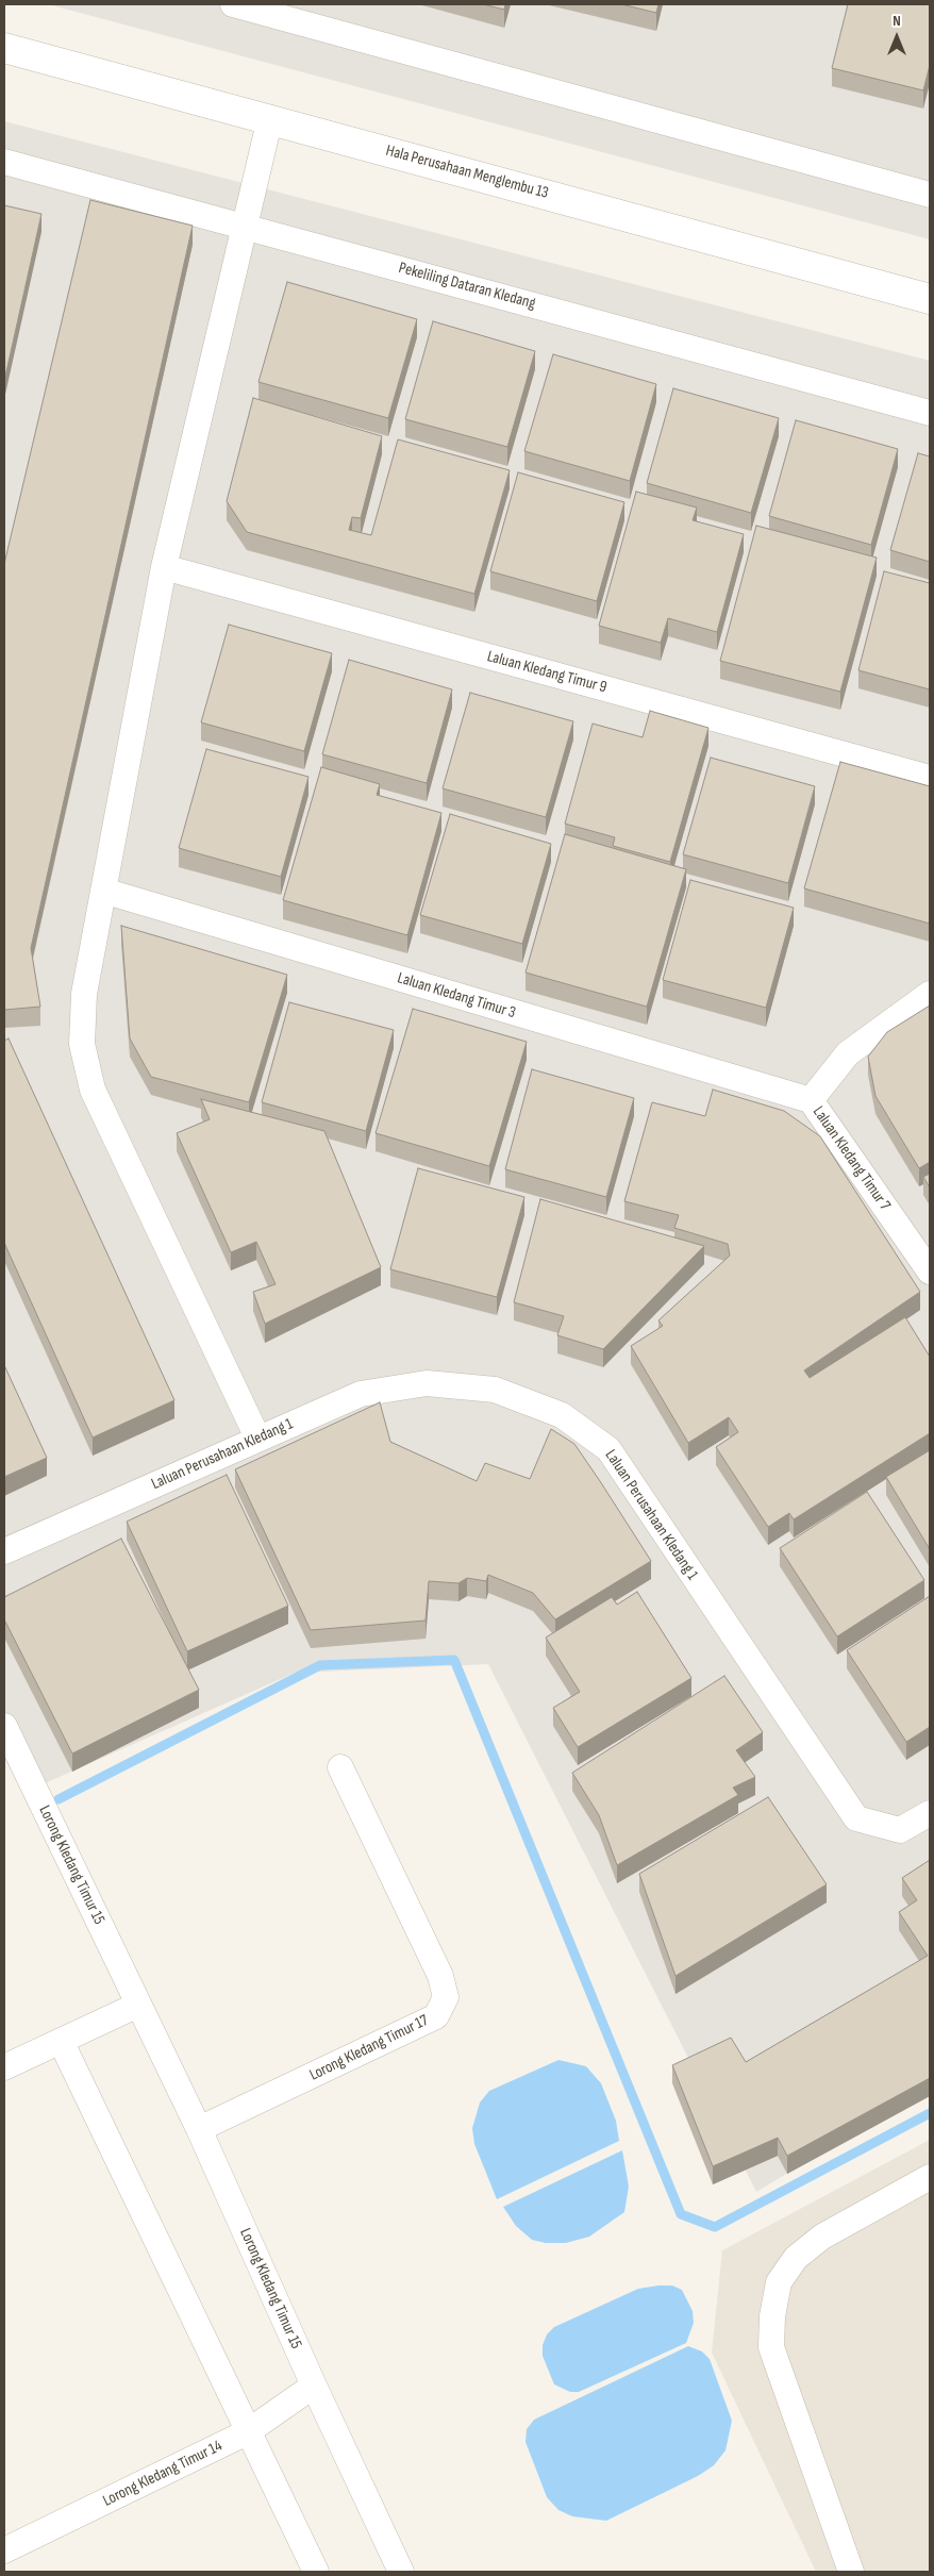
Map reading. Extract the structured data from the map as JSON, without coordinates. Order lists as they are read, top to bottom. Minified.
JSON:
{"streets":{"street":["Hala Perusahaan Menglembu 13","Pekeliling Dataran Kledang","Laluan Kledang Timur 9","Laluan Kledang Timur 3","Laluan Kledang Timur 7","Laluan Perusahaan Kledang 1","Lorong Kledang Timur 15","Lorong Kledang Timur 17","Lorong Kledang Timur 14"]},"crossings":[["Laluan Kledang Timur 3","Laluan Kledang Timur 7"],["Lorong Kledang Timur 15","Lorong Kledang Timur 17"],["Lorong Kledang Timur 15","Lorong Kledang Timur 14"]],"north":"top"}
